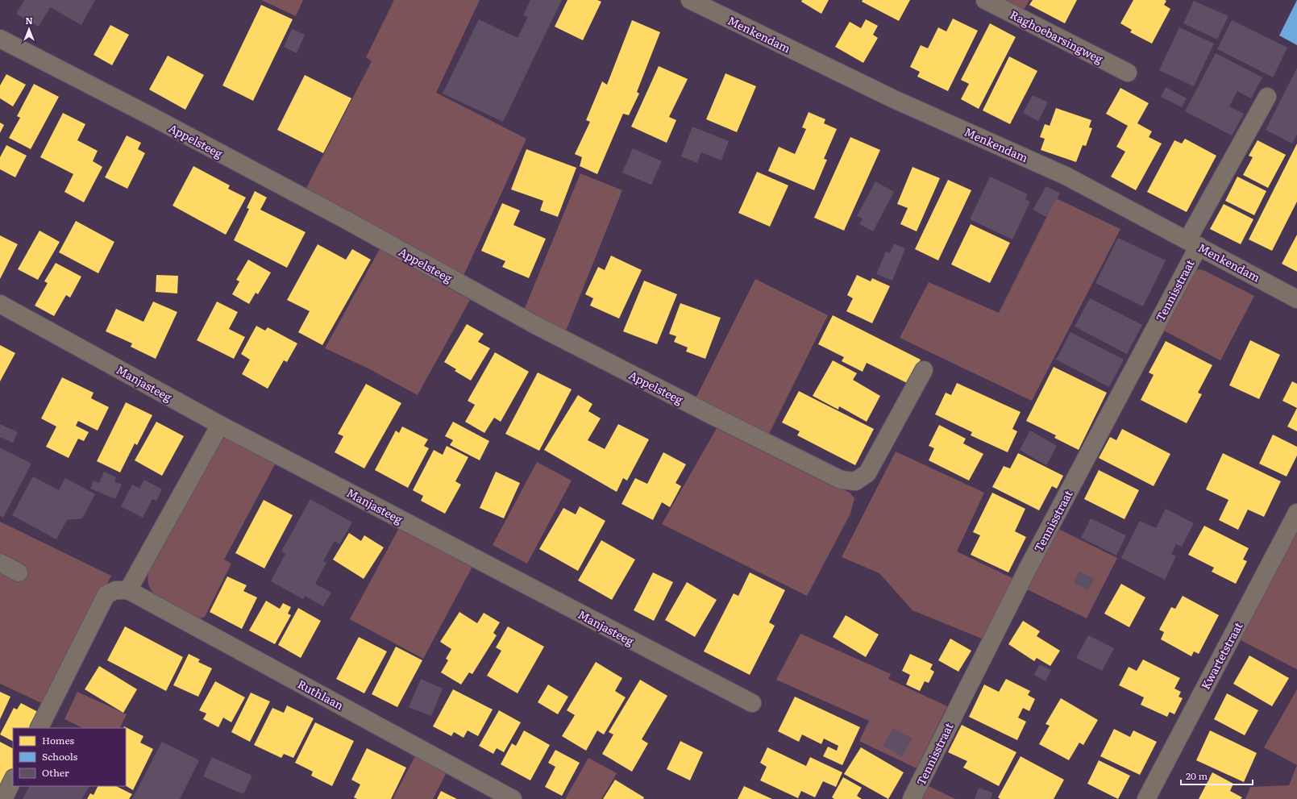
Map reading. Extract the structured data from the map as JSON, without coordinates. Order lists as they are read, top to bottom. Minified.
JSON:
{"streets":{"street":["Menkendam","Raghoebarsingweg","Appelsteeg","Tennisstraat","Manjasteeg","Kwartetstraat","Ruthlaan"]},"crossings":[["Menkendam","Tennisstraat"]],"legend":["Homes","Schools","Other"],"scale_bar":"20 m","north":"top"}
